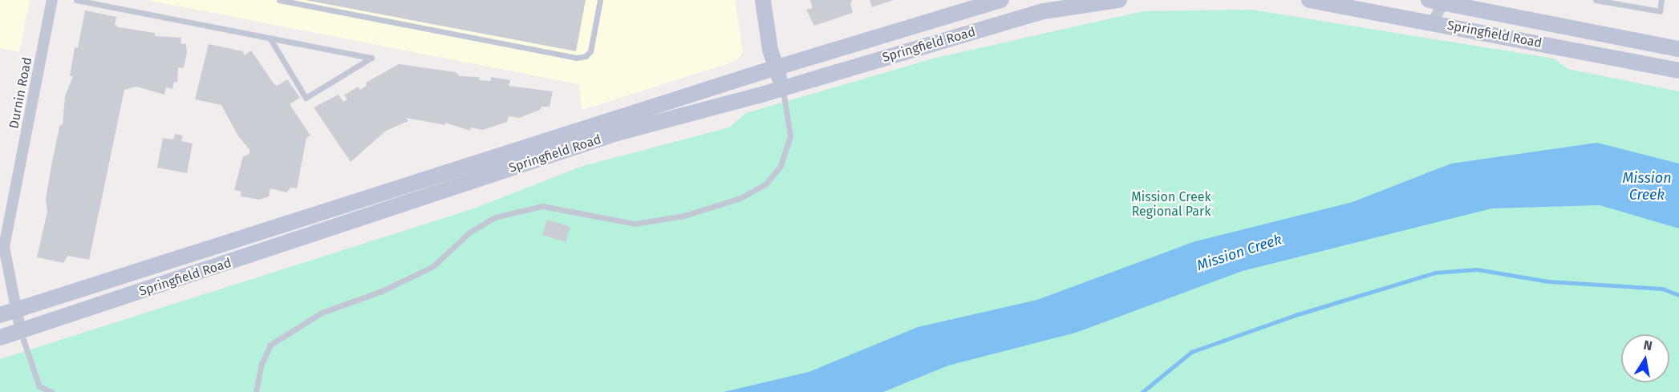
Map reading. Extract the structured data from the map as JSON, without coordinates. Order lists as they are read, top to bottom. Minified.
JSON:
{"streets":{"main road":["Springfield Road"],"street":["Durnin Road"]},"crossings":[["Springfield Road","Durnin Road"]],"water":["Mission Creek"],"parks":["Mission Creek Regional Park"],"north":"top"}
